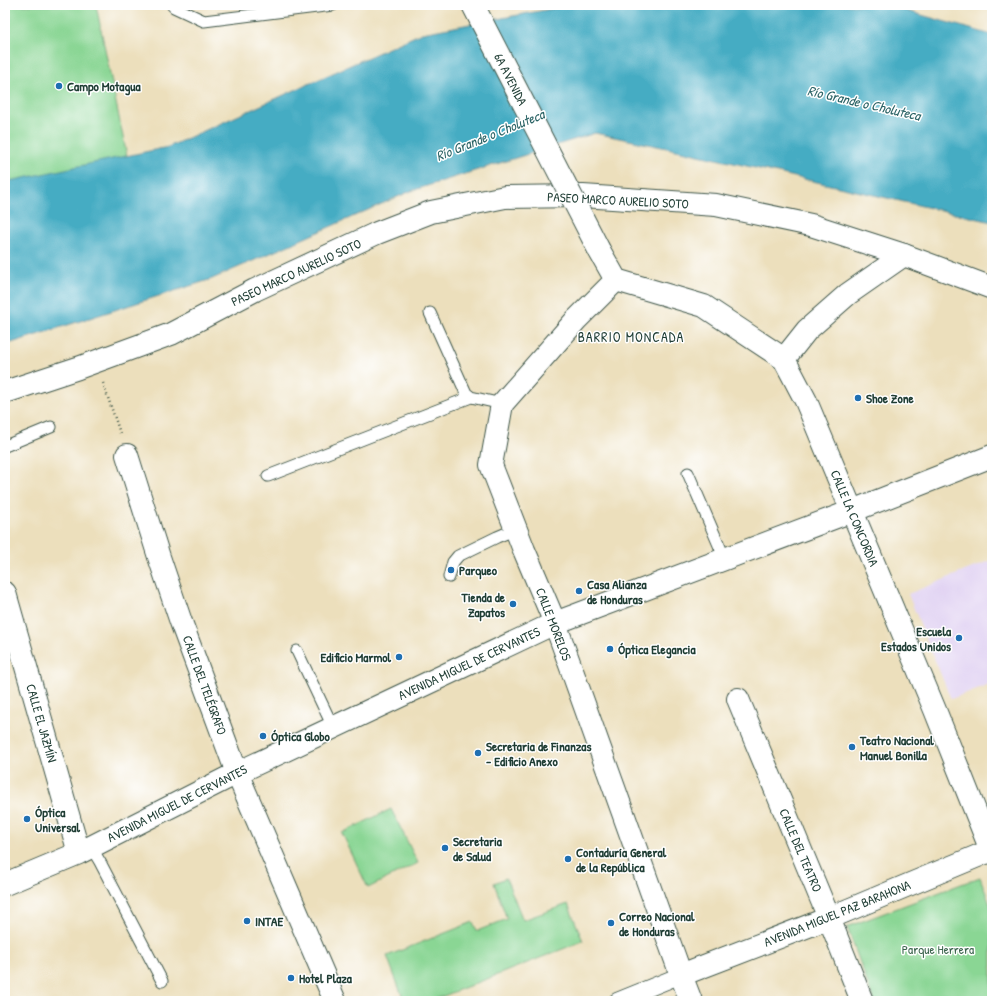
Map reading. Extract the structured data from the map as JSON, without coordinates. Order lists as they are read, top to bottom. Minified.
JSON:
{"streets":{"street":["6A AVENIDA","PASEO MARCO AURELIO SOTO","CALLE LA CONCORDIA","CALLE MORELOS","AVENIDA MIGUEL DE CERVANTES","CALLE DEL TELÉGRAFO","CALLE EL JAZMÍN","CALLE DEL TEATRO","AVENIDA MIGUEL PAZ BARAHONA"]},"crossings":[["6A AVENIDA","CALLE LA CONCORDIA"],["CALLE LA CONCORDIA","AVENIDA MIGUEL DE CERVANTES"],["CALLE LA CONCORDIA","AVENIDA MIGUEL PAZ BARAHONA"],["CALLE MORELOS","AVENIDA MIGUEL DE CERVANTES"],["CALLE MORELOS","AVENIDA MIGUEL PAZ BARAHONA"],["AVENIDA MIGUEL DE CERVANTES","CALLE DEL TELÉGRAFO"],["AVENIDA MIGUEL DE CERVANTES","CALLE EL JAZMÍN"],["CALLE DEL TEATRO","AVENIDA MIGUEL PAZ BARAHONA"]],"districts":["BARRIO MONCADA"],"water":["Río Grande o Choluteca"],"parks":["Parque Herrera"],"places":["Campo Motagua","Shoe Zone","Parqueo","Casa Alianza de Honduras","Tienda de Zapatos","Escuela Estados Unidos","Óptica Elegancia","Edificio Marmol","Óptica Globo","Teatro Nacional Manuel Bonilla","Secretaria de Finanzas - Edificio Anexo","Óptica Universal","Secretaria de Salud","Contaduría General de la República","INTAE","Correo Nacional de Honduras","Hotel Plaza"]}
